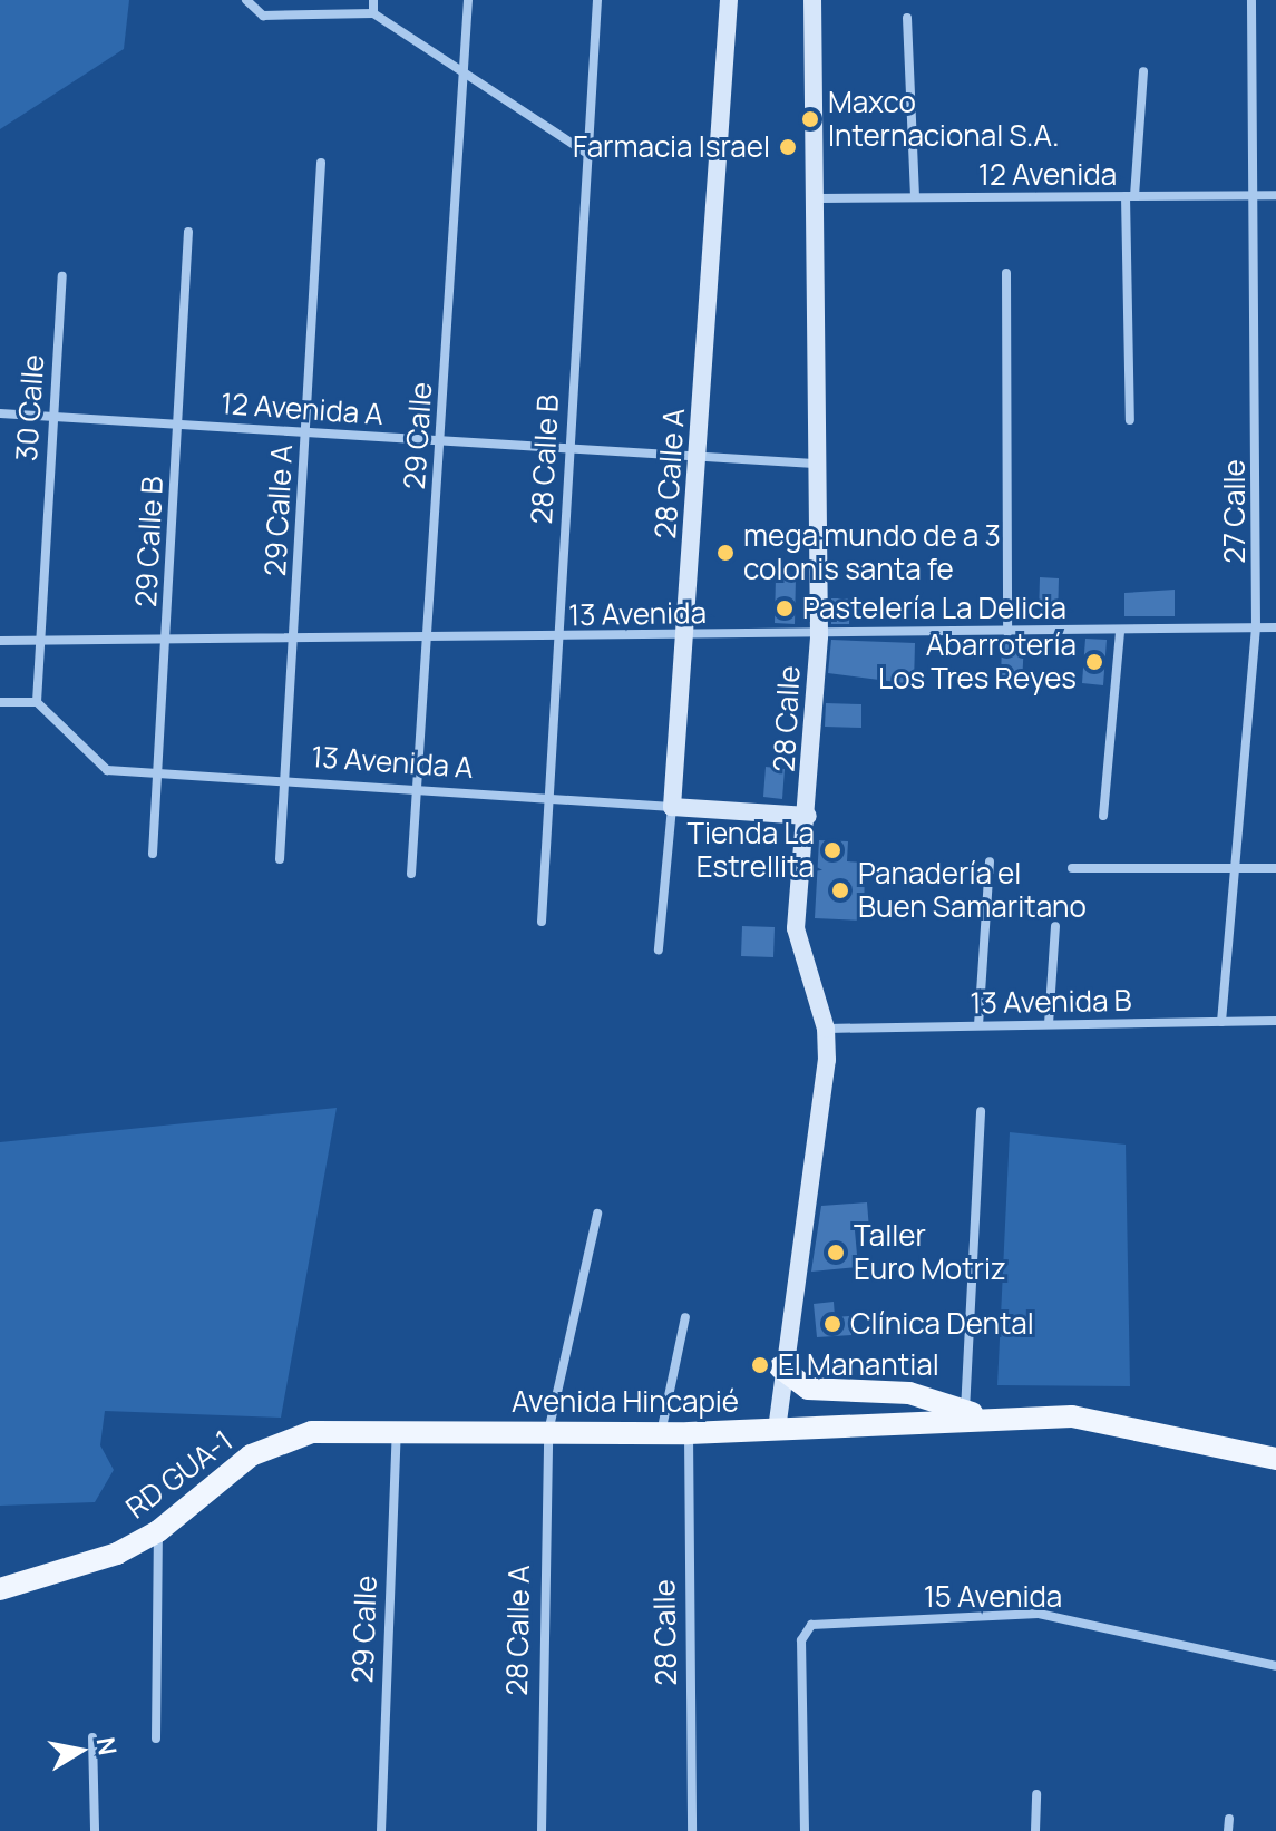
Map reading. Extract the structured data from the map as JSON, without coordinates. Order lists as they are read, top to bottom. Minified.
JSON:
{"streets":{"main road":["28 Calle A","28 Calle","13 Avenida A","Avenida Hincapié","RD GUA-1"],"street":["12 Avenida","30 Calle","12 Avenida A","29 Calle","28 Calle B","29 Calle A","27 Calle","29 Calle B","13 Avenida","13 Avenida B","15 Avenida"]},"crossings":[["12 Avenida","27 Calle"],["12 Avenida","28 Calle"],["30 Calle","12 Avenida A"],["30 Calle","13 Avenida"],["30 Calle","13 Avenida A"],["12 Avenida A","29 Calle"],["12 Avenida A","28 Calle B"],["12 Avenida A","28 Calle A"],["12 Avenida A","29 Calle A"],["12 Avenida A","29 Calle B"],["12 Avenida A","28 Calle"],["29 Calle","13 Avenida"],["29 Calle","13 Avenida A"],["29 Calle","Avenida Hincapié"],["29 Calle","RD GUA-1"],["28 Calle B","13 Avenida"],["28 Calle B","13 Avenida A"],["28 Calle A","13 Avenida"],["28 Calle A","13 Avenida A"],["28 Calle A","Avenida Hincapié"],["29 Calle A","13 Avenida"],["29 Calle A","13 Avenida A"],["27 Calle","13 Avenida"],["27 Calle","13 Avenida B"],["29 Calle B","13 Avenida"],["29 Calle B","13 Avenida A"],["13 Avenida","28 Calle"],["28 Calle","13 Avenida A"],["28 Calle","13 Avenida B"],["28 Calle","Avenida Hincapié"],["Avenida Hincapié","RD GUA-1"]],"places":["Maxco Internacional S.A.","Farmacia Israel","mega mundo de a 3 colonis santa fe","Pastelería La Delicia","Abarrotería Los Tres Reyes","Tienda La Estrellita","Panadería el Buen Samaritano","Taller Euro Motriz","Clínica Dental","El Manantial"],"north":"right"}
